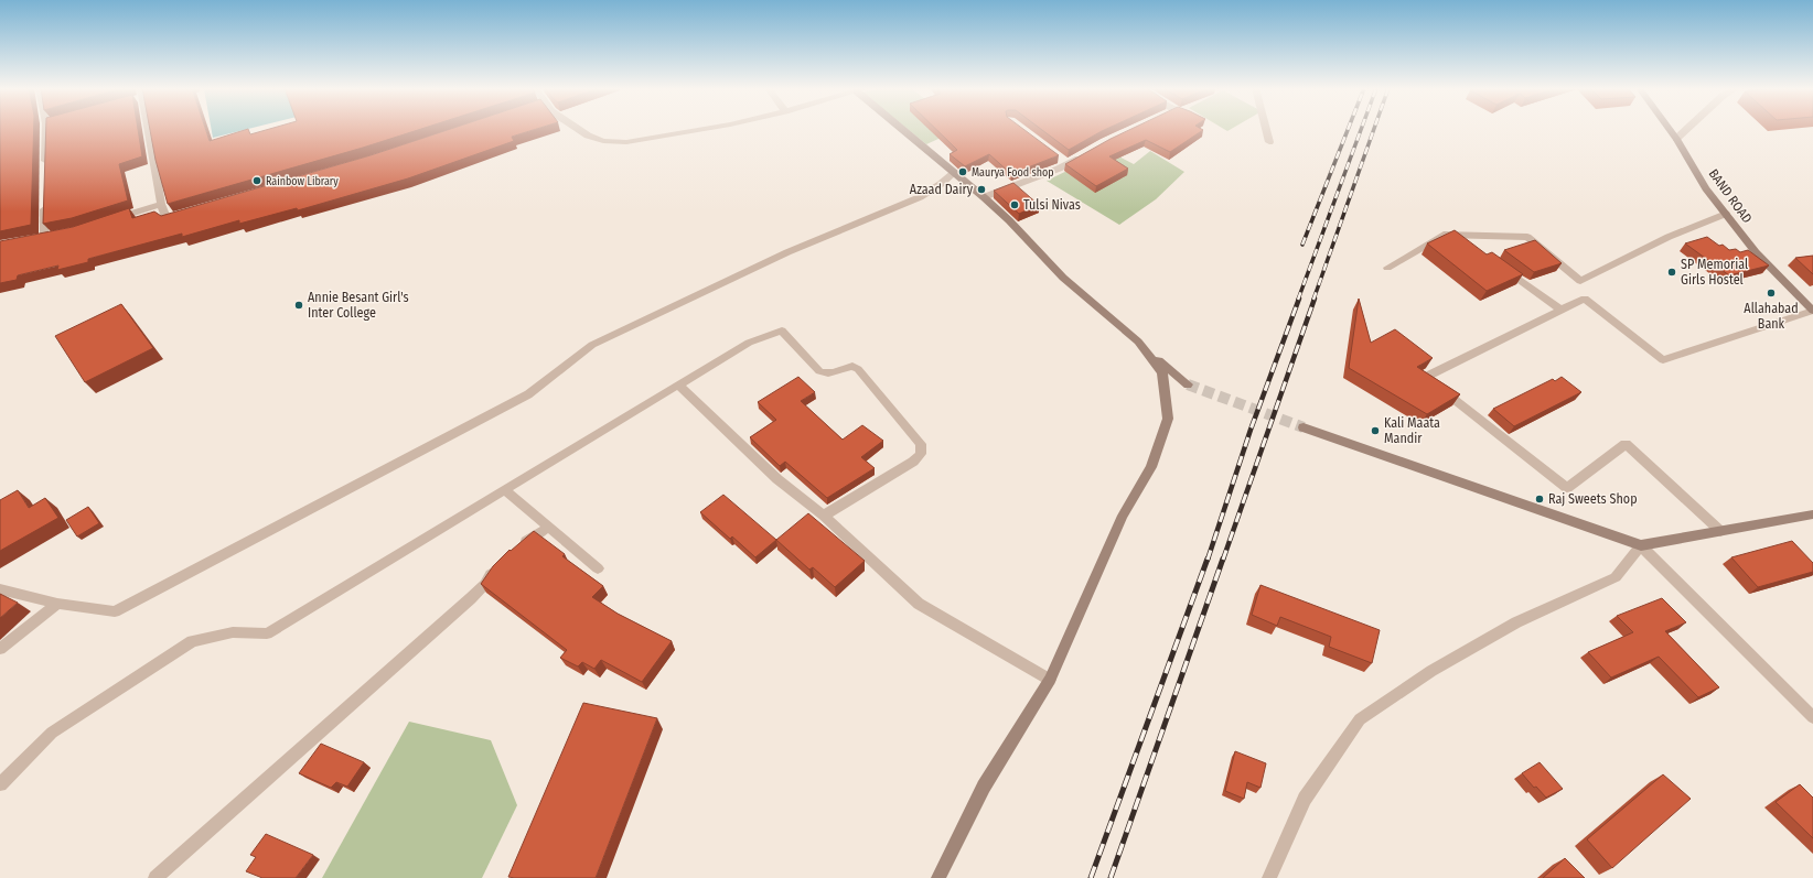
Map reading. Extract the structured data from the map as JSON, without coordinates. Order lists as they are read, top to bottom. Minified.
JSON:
{"streets":{"street":["BAND ROAD"]},"places":["Maurya Food shop","Rainbow Library","Azaad Dairy","Tulsi Nivas","SP Memorial Girls Hostel","Allahabad Bank","Annie Besant Girl's Inter College","Kali Maata Mandir","Raj Sweets Shop"]}
